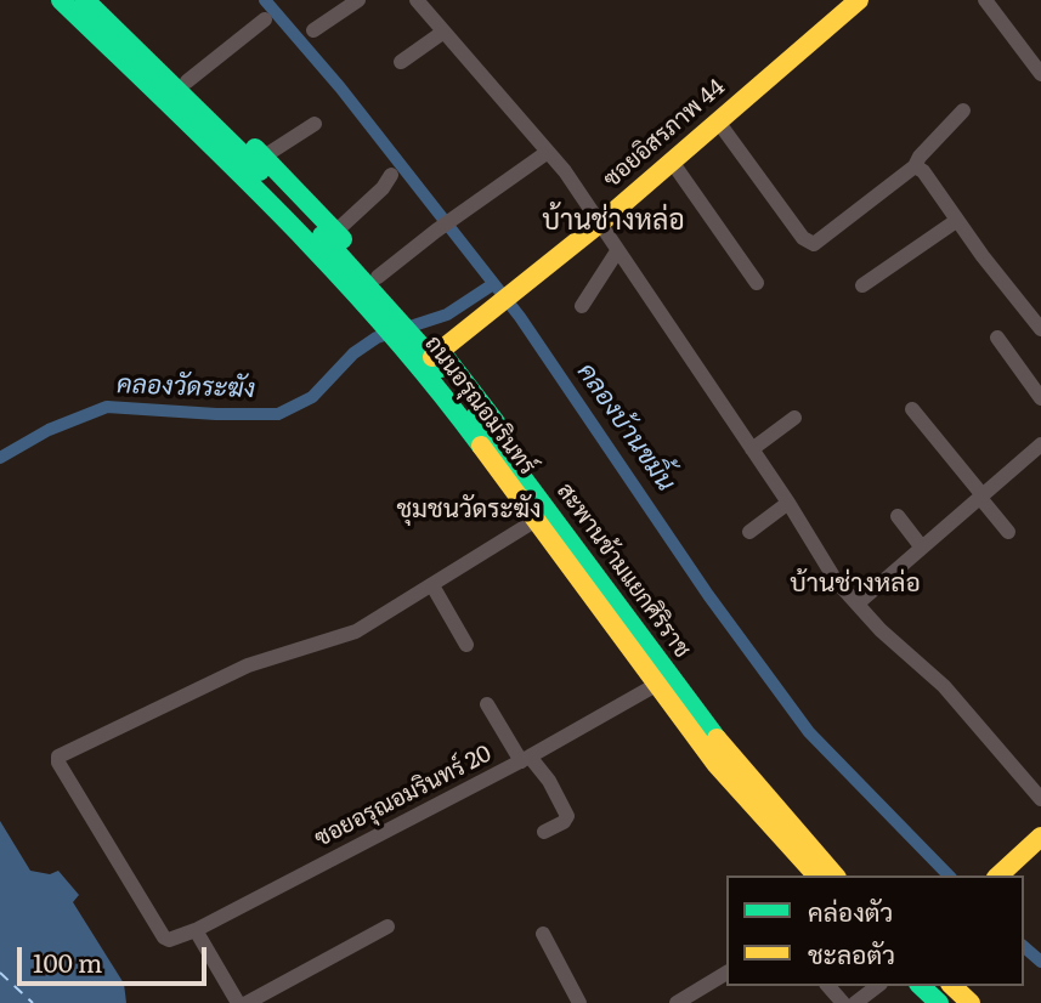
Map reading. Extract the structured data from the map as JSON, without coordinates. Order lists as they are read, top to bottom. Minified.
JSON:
{"streets":{"main road":["ซอยอิสรภาพ 44","ถนนอรุณอมรินทร์","สะพานข้ามแยกศิริราช"],"street":["ซอยอรุณอมรินทร์ 20"]},"crossings":[["ซอยอิสรภาพ 44","ถนนอรุณอมรินทร์"],["ถนนอรุณอมรินทร์","ซอยอรุณอมรินทร์ 20"]],"districts":["บ้านช่างหล่อ","ชุมชนวัดระฆัง","บ้านช่างหล่อ"],"water":["คลองวัดระฆัง","คลองบ้านขมิ้น"],"legend":["คล่องตัว","ชะลอตัว"],"scale_bar":"100 m"}
